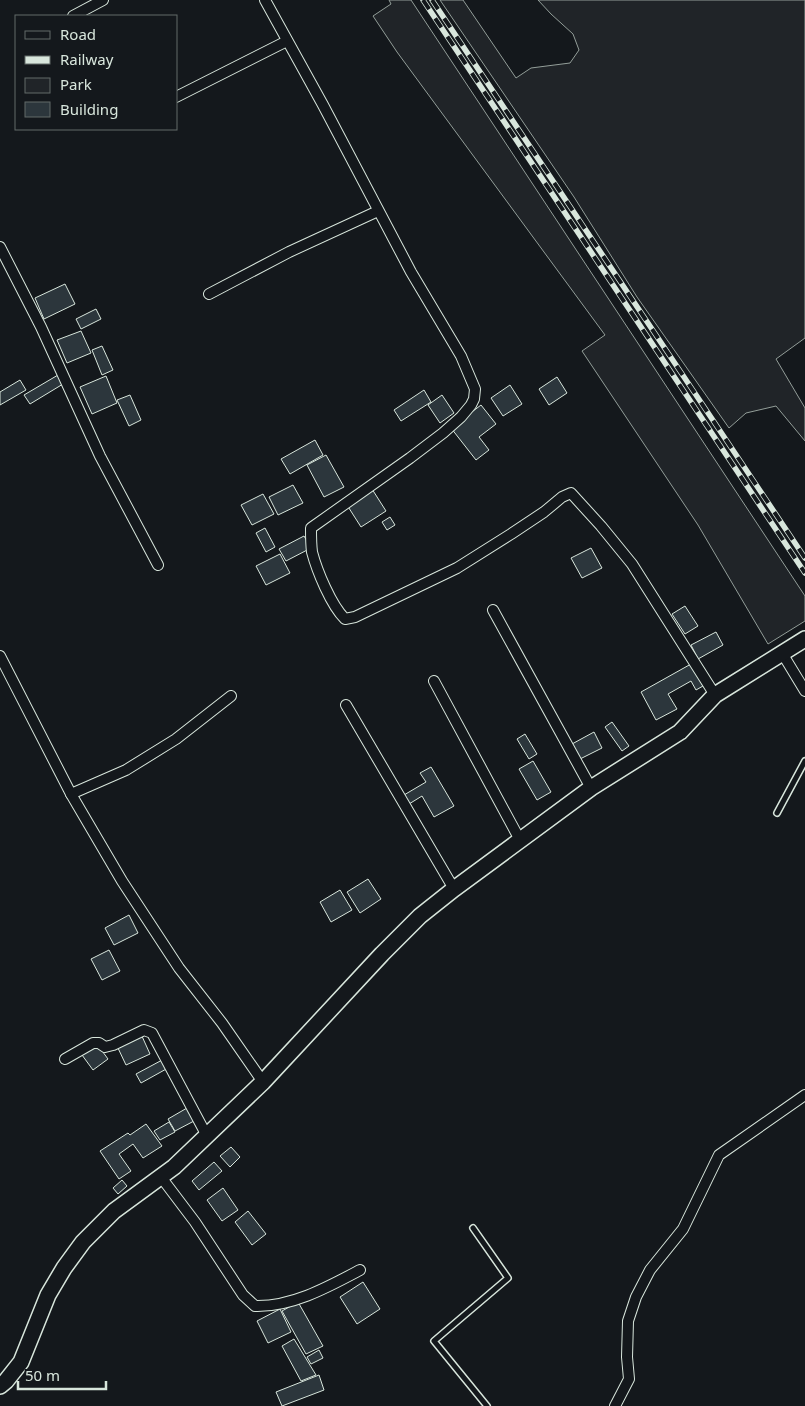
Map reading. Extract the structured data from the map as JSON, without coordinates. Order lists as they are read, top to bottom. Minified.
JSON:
{"legend":["Road","Railway","Park","Building"],"scale_bar":"50 m"}
